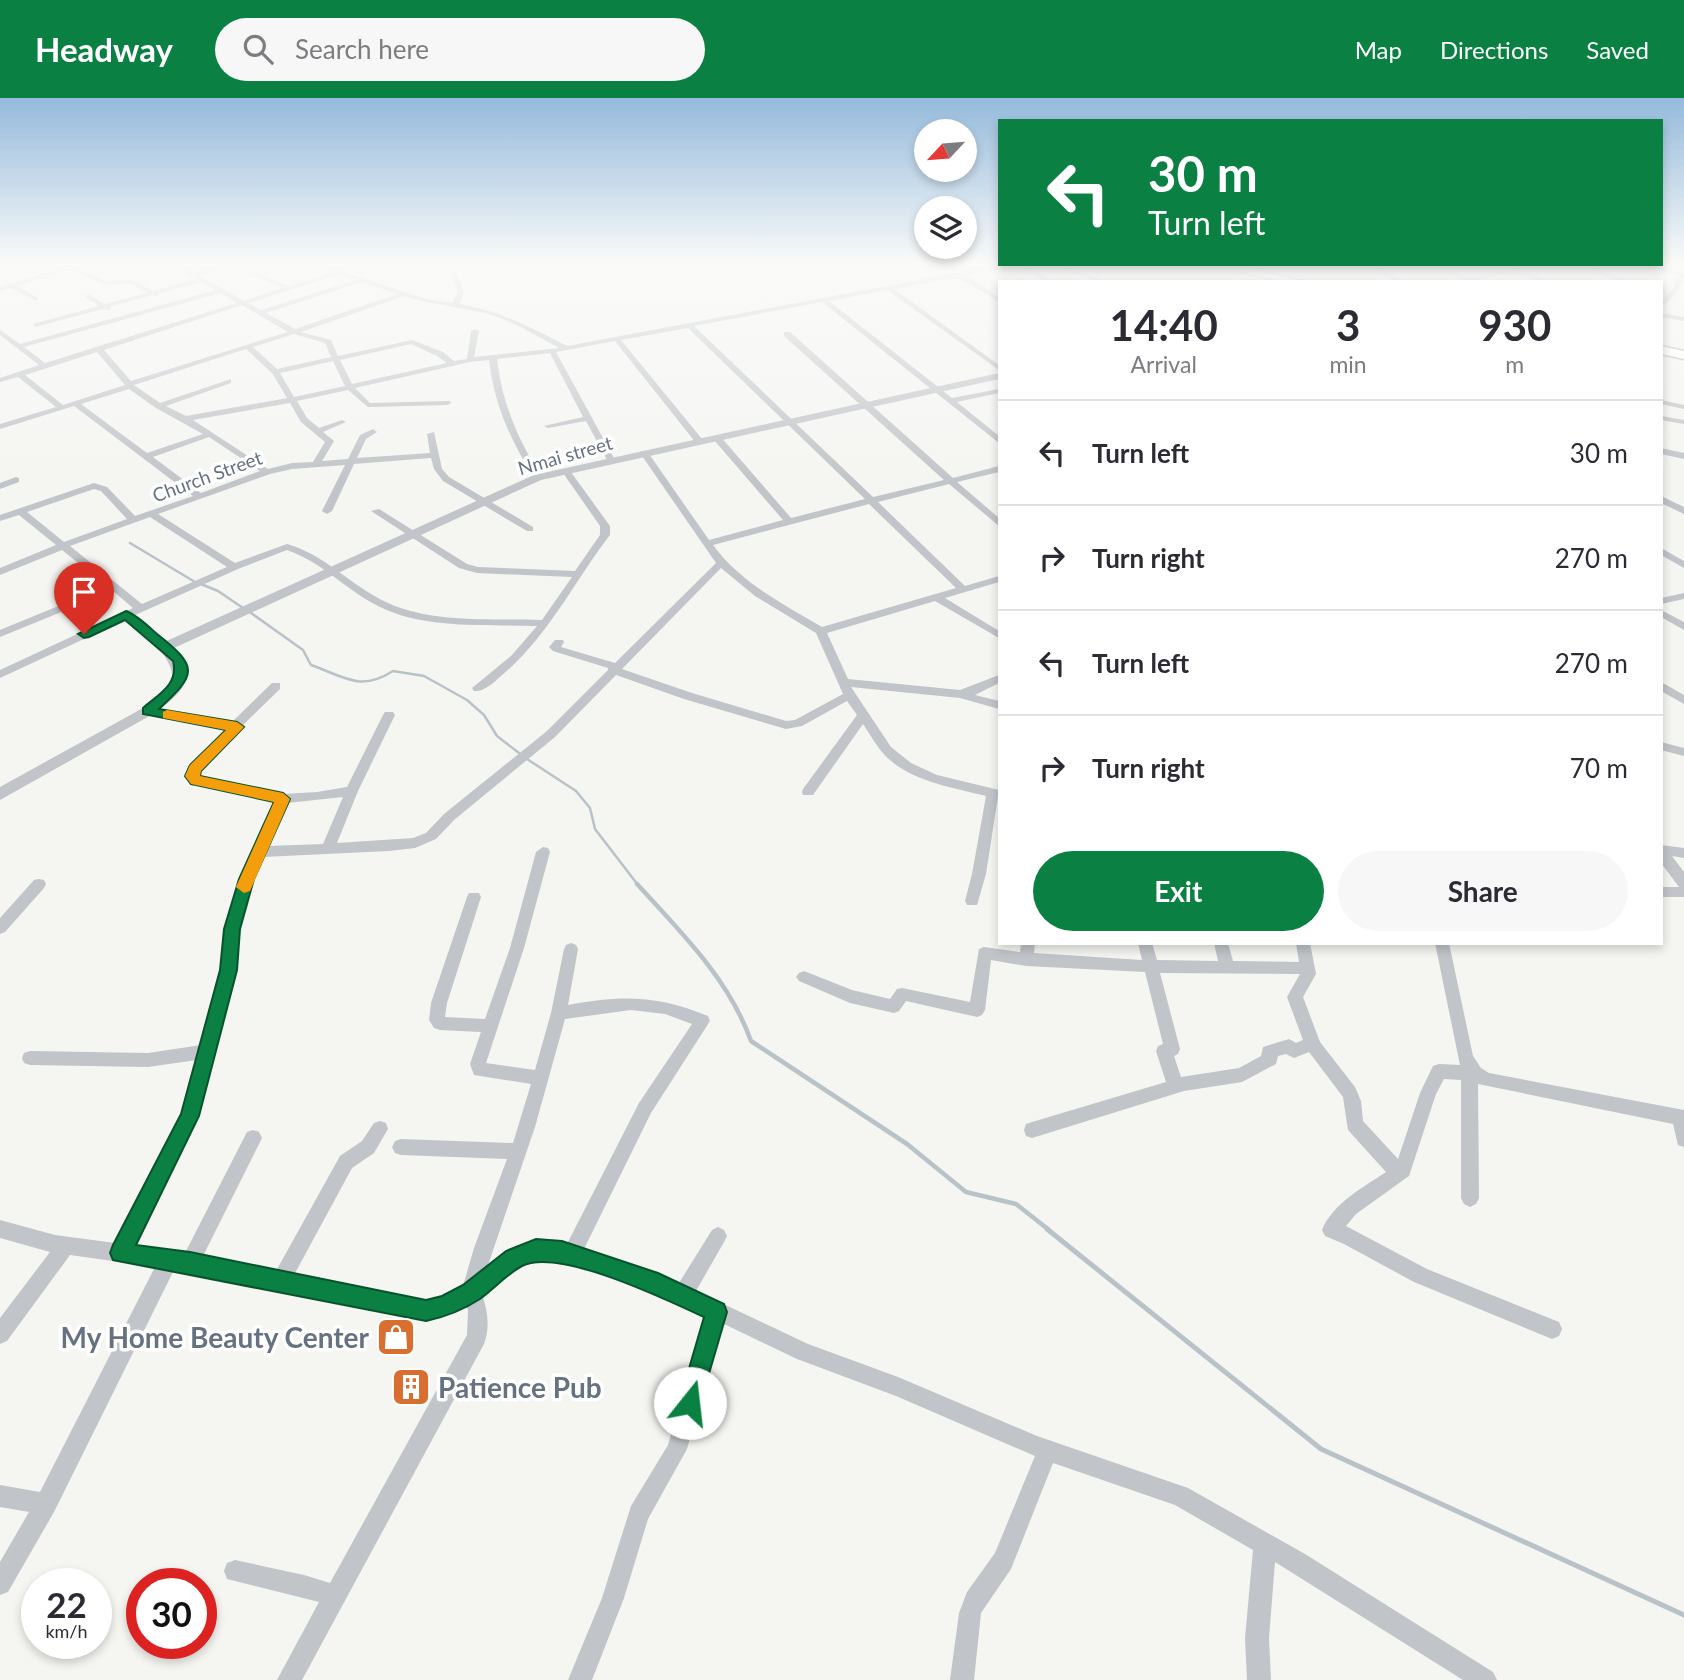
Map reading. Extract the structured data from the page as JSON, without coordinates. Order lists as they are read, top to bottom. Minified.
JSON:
{"streets":{"street":["Nmai street","Church Street"]},"places":{"shop":["My Home Beauty Center"],"building":["Patience Pub"]},"north":"bottom left","page":{"header":"Headway","search":"Search here","nav":["Map","Directions","Saved"],"turn":["30 m","Turn left"],"eta":["14:40","Arrival","3","min","930","m"],"list":[{"name":"Turn left","value":"30 m"},{"name":"Turn right","value":"270 m"},{"name":"Turn left","value":"270 m"},{"name":"Turn right","value":"70 m"}],"buttons":["Exit","Share"],"speed":"22 km/h","limit":"30"}}
